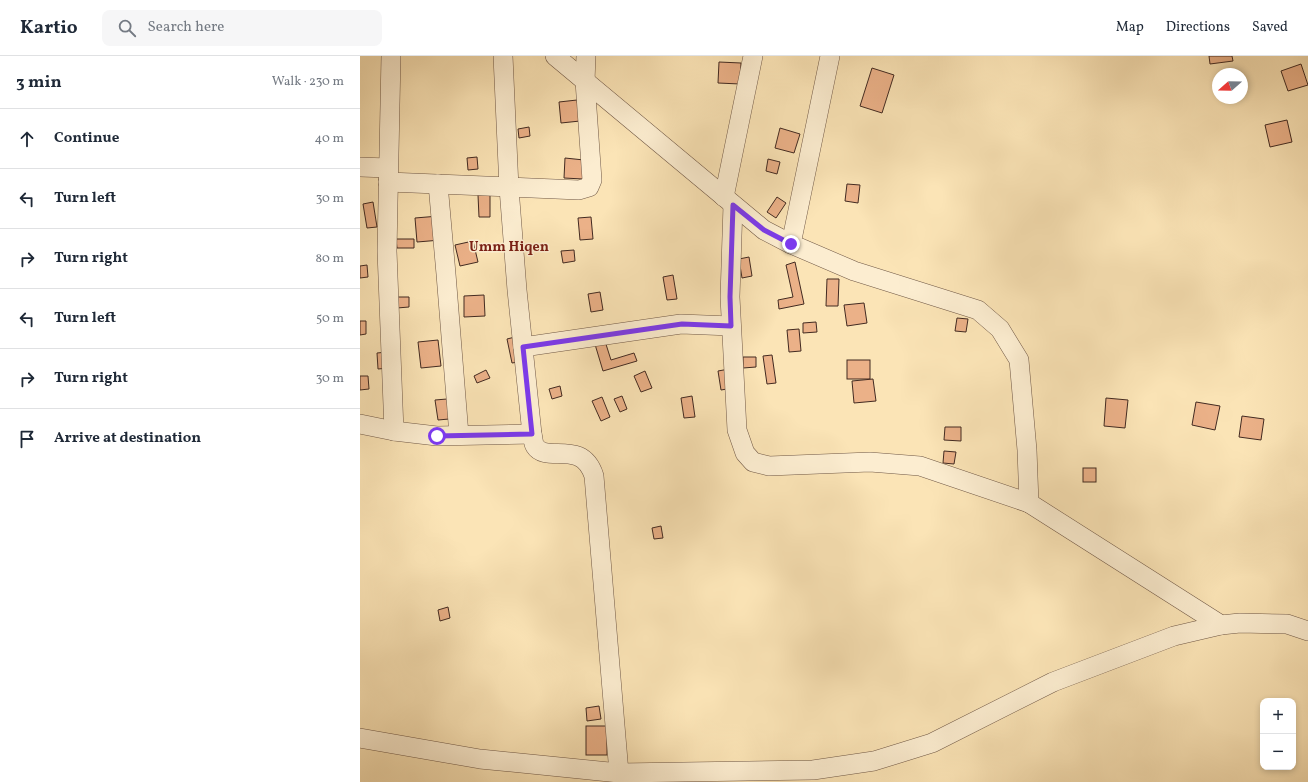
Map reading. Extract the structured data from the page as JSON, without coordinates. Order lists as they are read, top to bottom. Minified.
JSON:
{"districts":["Umm Hiqen"],"north":"left","page":{"header":"Kartio","search":"Search here","nav":["Map","Directions","Saved"],"heading":["3 min","Walk · 230 m"],"list":[["Continue","40 m"],["Turn left","30 m"],["Turn right","80 m"],["Turn left","50 m"],["Turn right","30 m"],"Arrive at destination"],"map_buttons":["+","−"]}}
